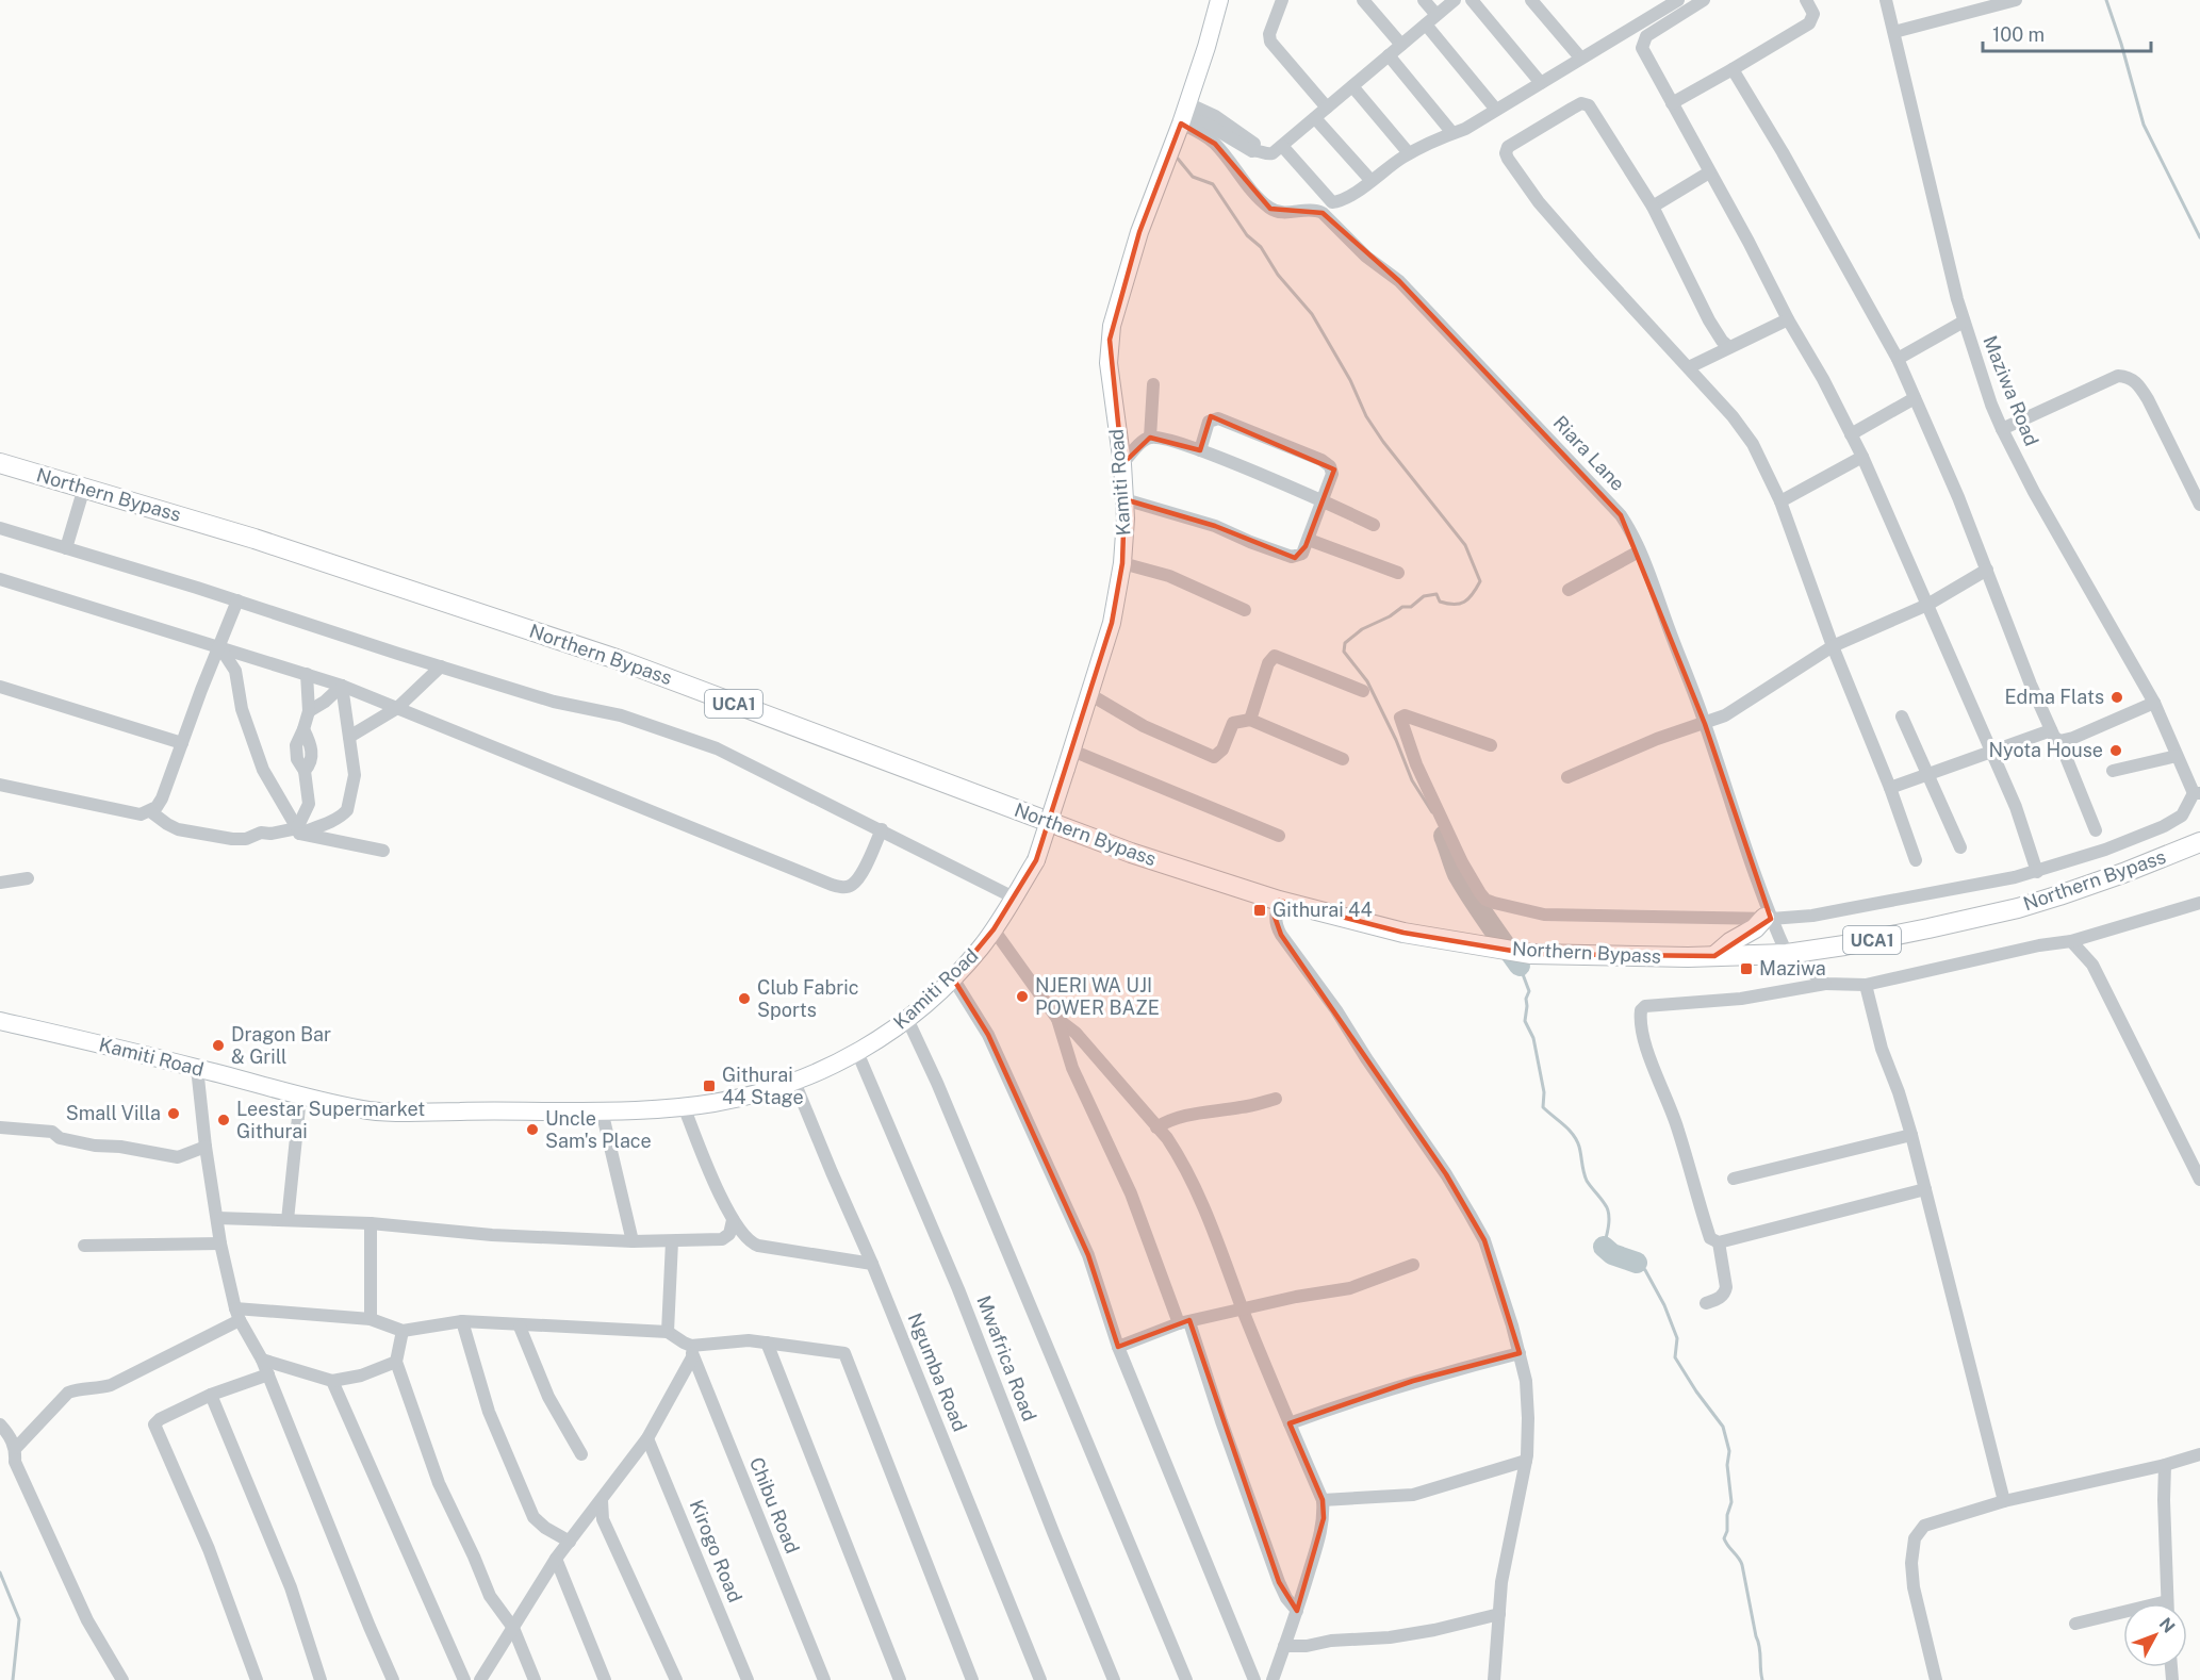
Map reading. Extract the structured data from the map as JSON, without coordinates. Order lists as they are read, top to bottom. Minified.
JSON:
{"streets":{"main road":["Kamiti Road","Northern Bypass","UCA1"],"street":["Maziwa Road","Riara Lane","Mwafrica Road","Ngumba Road","Chibu Road","Kirogo Road"]},"crossings":[["Riara Lane","Kamiti Road"],["Riara Lane","Northern Bypass"],["Kamiti Road","Mwafrica Road"],["Kamiti Road","Ngumba Road"]],"places":{"other":["Edma Flats","Nyota House","NJERI WA UJI POWER BAZE","Club Fabric Sports","Dragon Bar & Grill","Small Villa","Leestar Supermarket Githurai","Uncle Sam's Place"],"transit":["Githurai 44","Maziwa","Githurai 44 Stage"]},"scale_bar":"100 m","north":"top right"}
